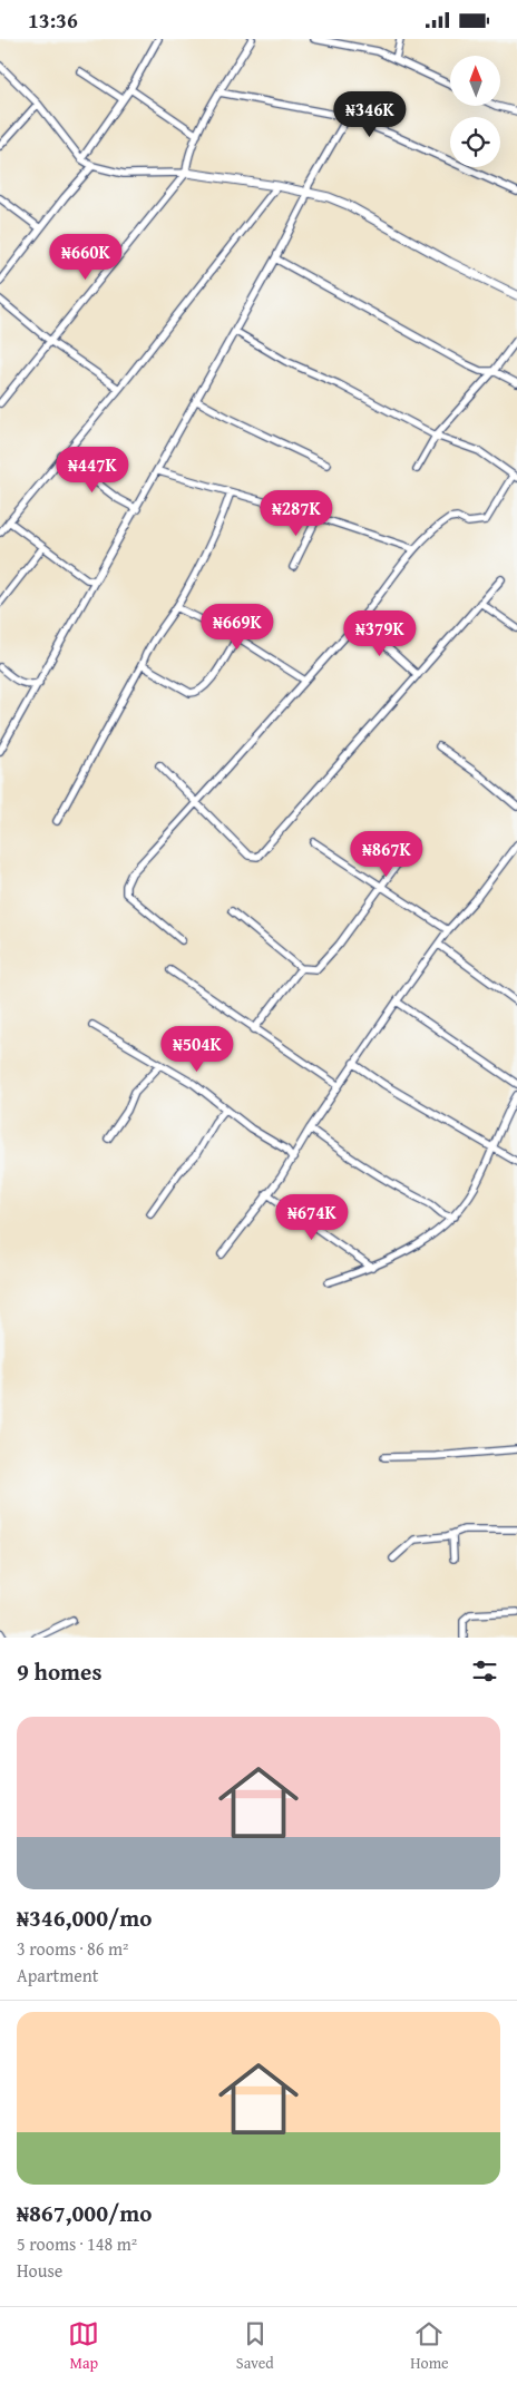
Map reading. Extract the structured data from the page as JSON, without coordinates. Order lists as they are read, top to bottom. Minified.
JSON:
{"north":"top","page":{"status":"13:36","price":["₦346K","₦660K","₦447K","₦287K","₦669K","₦379K","₦867K","₦504K","₦674K"],"heading":"9 homes","list":[{"name":"₦346,000/mo","note":"3 rooms · 86 m² · Apartment"},{"name":"₦867,000/mo","note":"5 rooms · 148 m² · House"}],"tabs":["Map","Saved","Home"]}}
